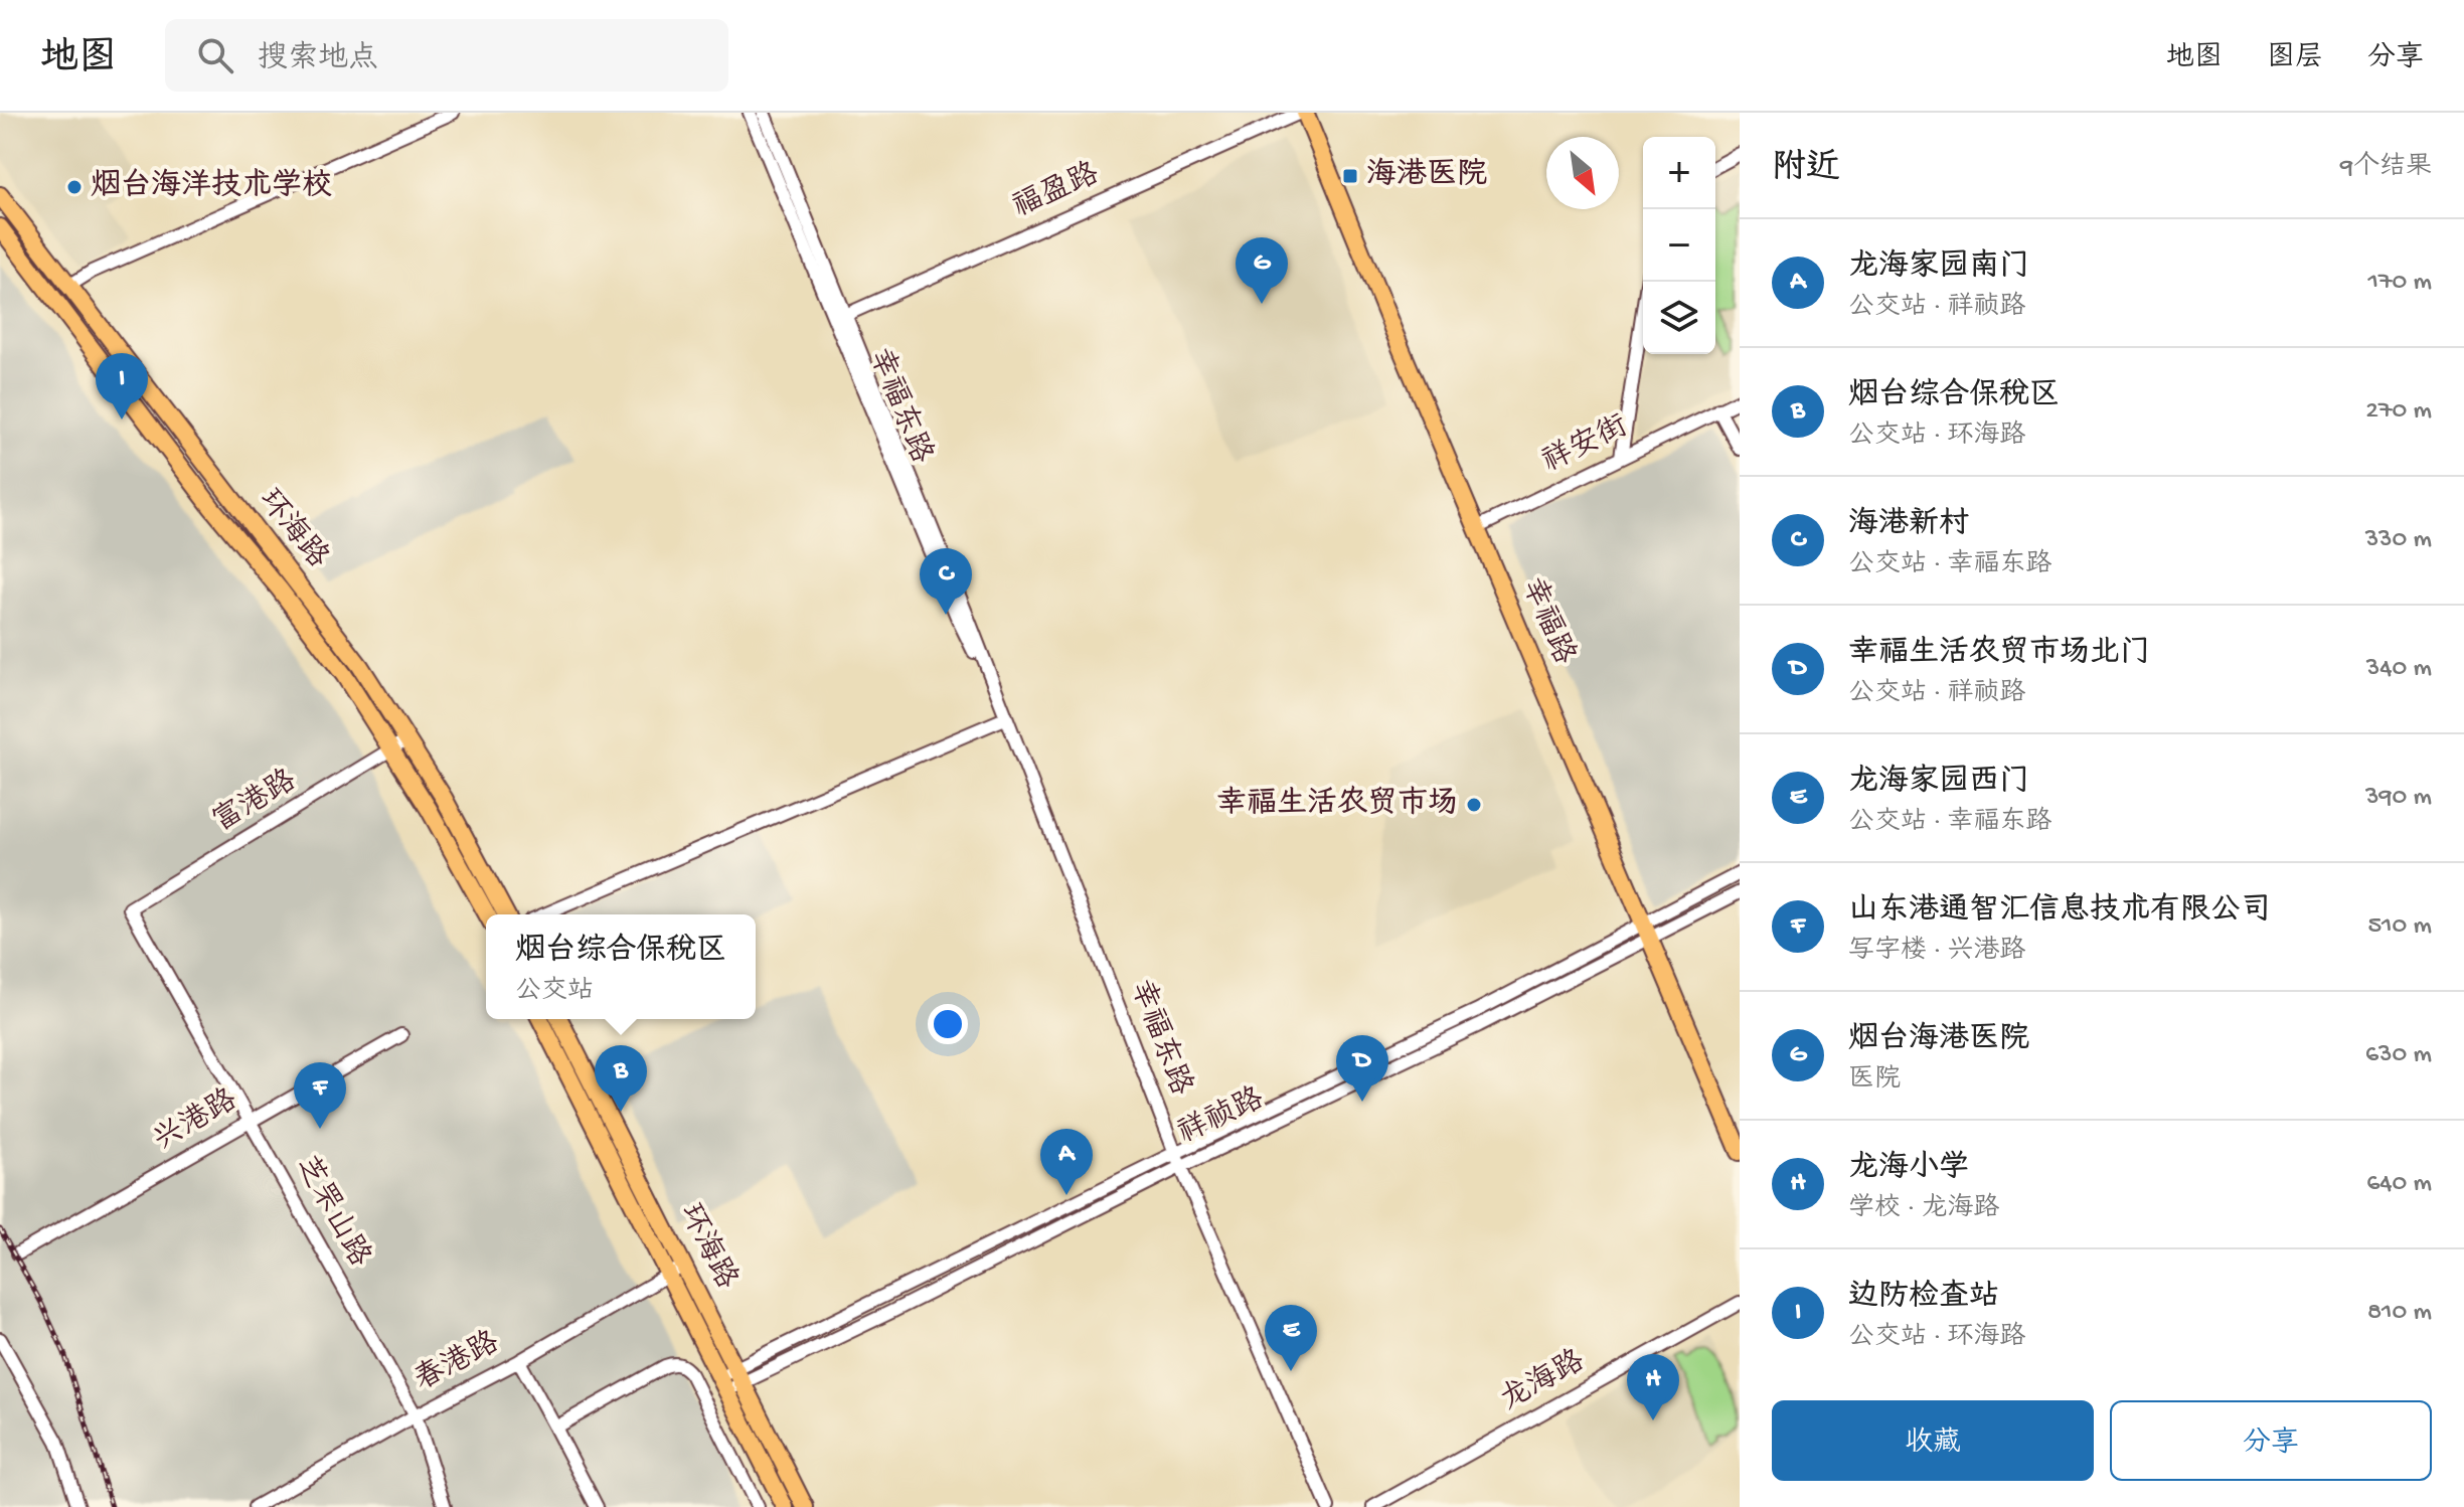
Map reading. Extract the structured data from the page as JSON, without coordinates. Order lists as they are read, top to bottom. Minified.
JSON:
{"streets":{"main road":["环海路","幸福路"],"street":["福盈路","幸福东路","祥安街","富港路","祥祯路","兴港路","芝罘山路","春港路","龙海路"]},"crossings":[["福盈路","幸福东路"],["福盈路","幸福路"],["幸福东路","祥祯路"],["祥安街","幸福路"],["环海路","富港路"],["环海路","祥祯路"],["环海路","春港路"],["幸福路","祥祯路"],["富港路","芝罘山路"],["兴港路","芝罘山路"],["芝罘山路","春港路"]],"places":{"transit":["海港医院"],"other":["烟台海洋技术学校","幸福生活农贸市场"]},"north":"bottom right","page":{"header":"地图","search":"搜索地点","nav":["地图","图层","分享"],"heading":["附近","9个结果"],"map_buttons":["+","−"],"list":[{"mark":"A","name":"龙海家园南门","note":"公交站 · 祥祯路","value":"170 m"},{"mark":"B","name":"烟台综合保税区","note":"公交站 · 环海路","value":"270 m"},{"mark":"C","name":"海港新村","note":"公交站 · 幸福东路","value":"330 m"},{"mark":"D","name":"幸福生活农贸市场北门","note":"公交站 · 祥祯路","value":"340 m"},{"mark":"E","name":"龙海家园西门","note":"公交站 · 幸福东路","value":"390 m"},{"mark":"F","name":"山东港通智汇信息技术有限公司","note":"写字楼 · 兴港路","value":"510 m"},{"mark":"G","name":"烟台海港医院","note":"医院","value":"630 m"},{"mark":"H","name":"龙海小学","note":"学校 · 龙海路","value":"640 m"},{"mark":"I","name":"边防检查站","note":"公交站 · 环海路","value":"810 m"}],"pins":["G","I","C","D","B","F","A","E","H"],"popup":["烟台综合保税区","公交站"],"buttons":["收藏","分享"]}}
